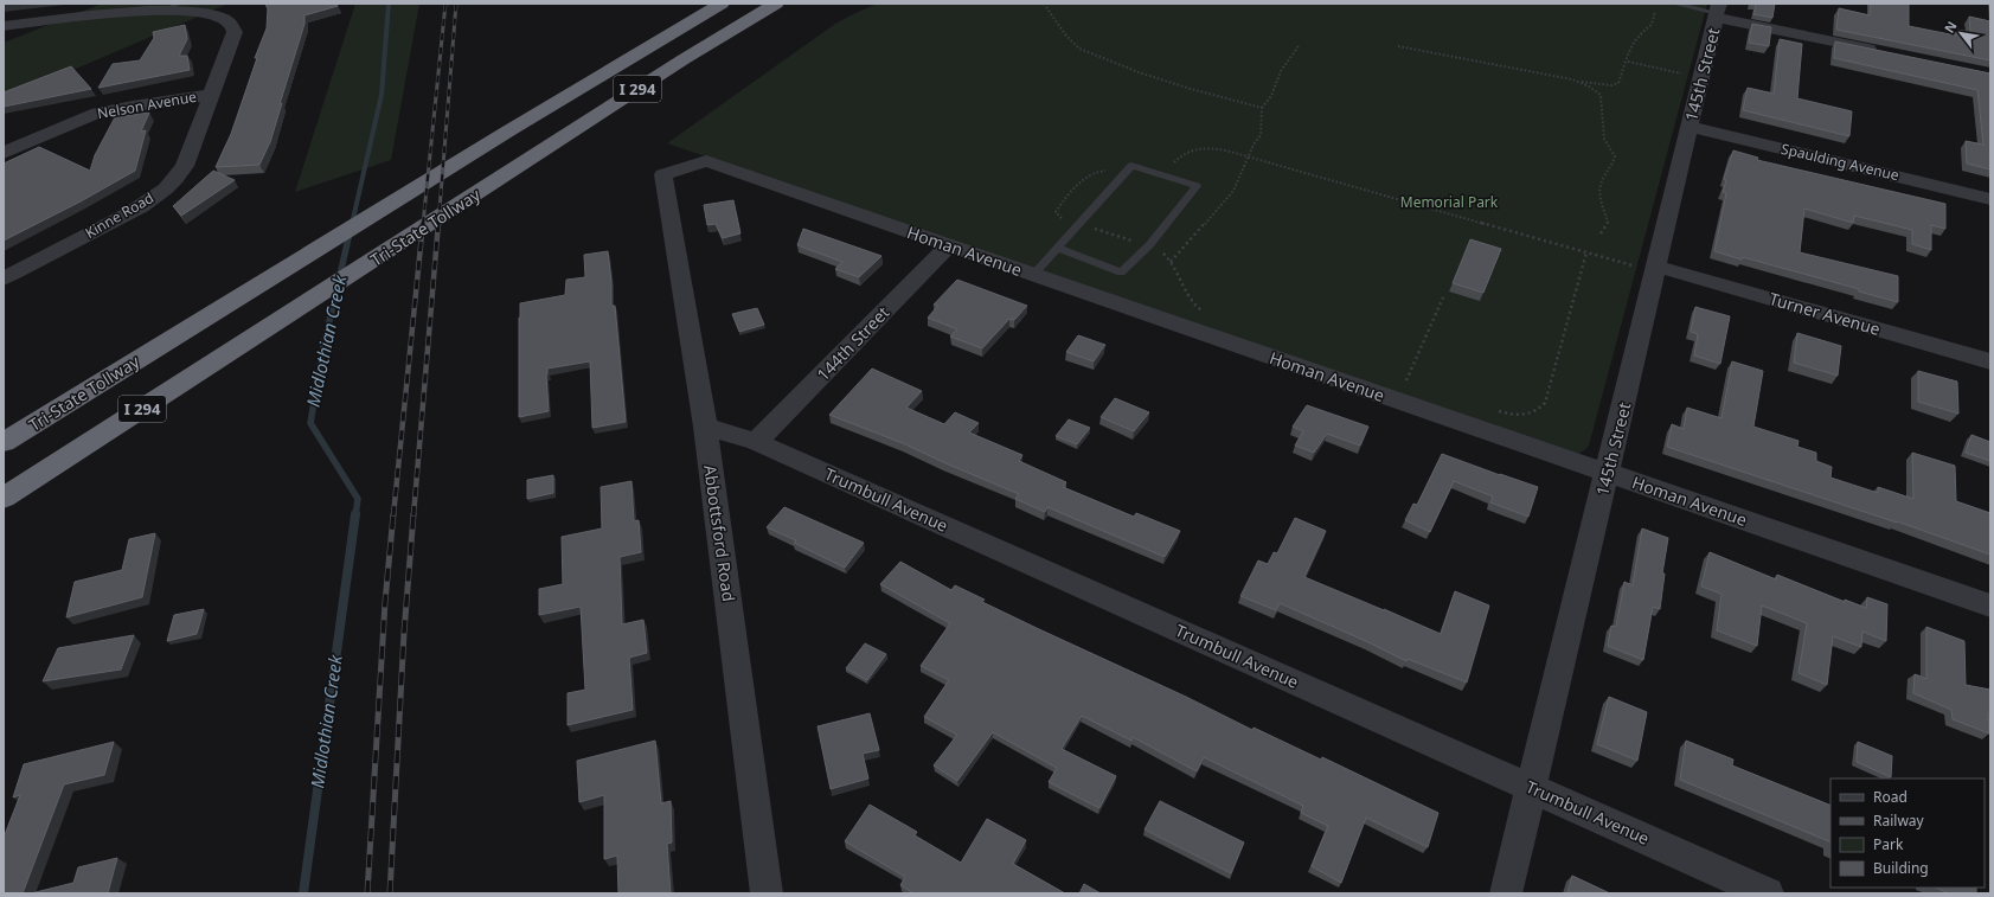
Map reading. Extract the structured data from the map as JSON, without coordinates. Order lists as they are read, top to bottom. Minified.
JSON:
{"streets":{"highway":["I 294","Tri-State Tollway"],"street":["145th Street","Nelson Avenue","Spaulding Avenue","Kinne Road","Homan Avenue","Turner Avenue","144th Street","Trumbull Avenue","Abbottsford Road"]},"crossings":[["145th Street","Spaulding Avenue"],["145th Street","Homan Avenue"],["145th Street","Turner Avenue"],["145th Street","Trumbull Avenue"],["Nelson Avenue","Kinne Road"],["Homan Avenue","144th Street"],["Homan Avenue","Abbottsford Road"],["144th Street","Trumbull Avenue"],["Trumbull Avenue","Abbottsford Road"]],"water":["Midlothian Creek"],"parks":["Memorial Park"],"legend":["Road","Railway","Park","Building"],"north":"top left"}
